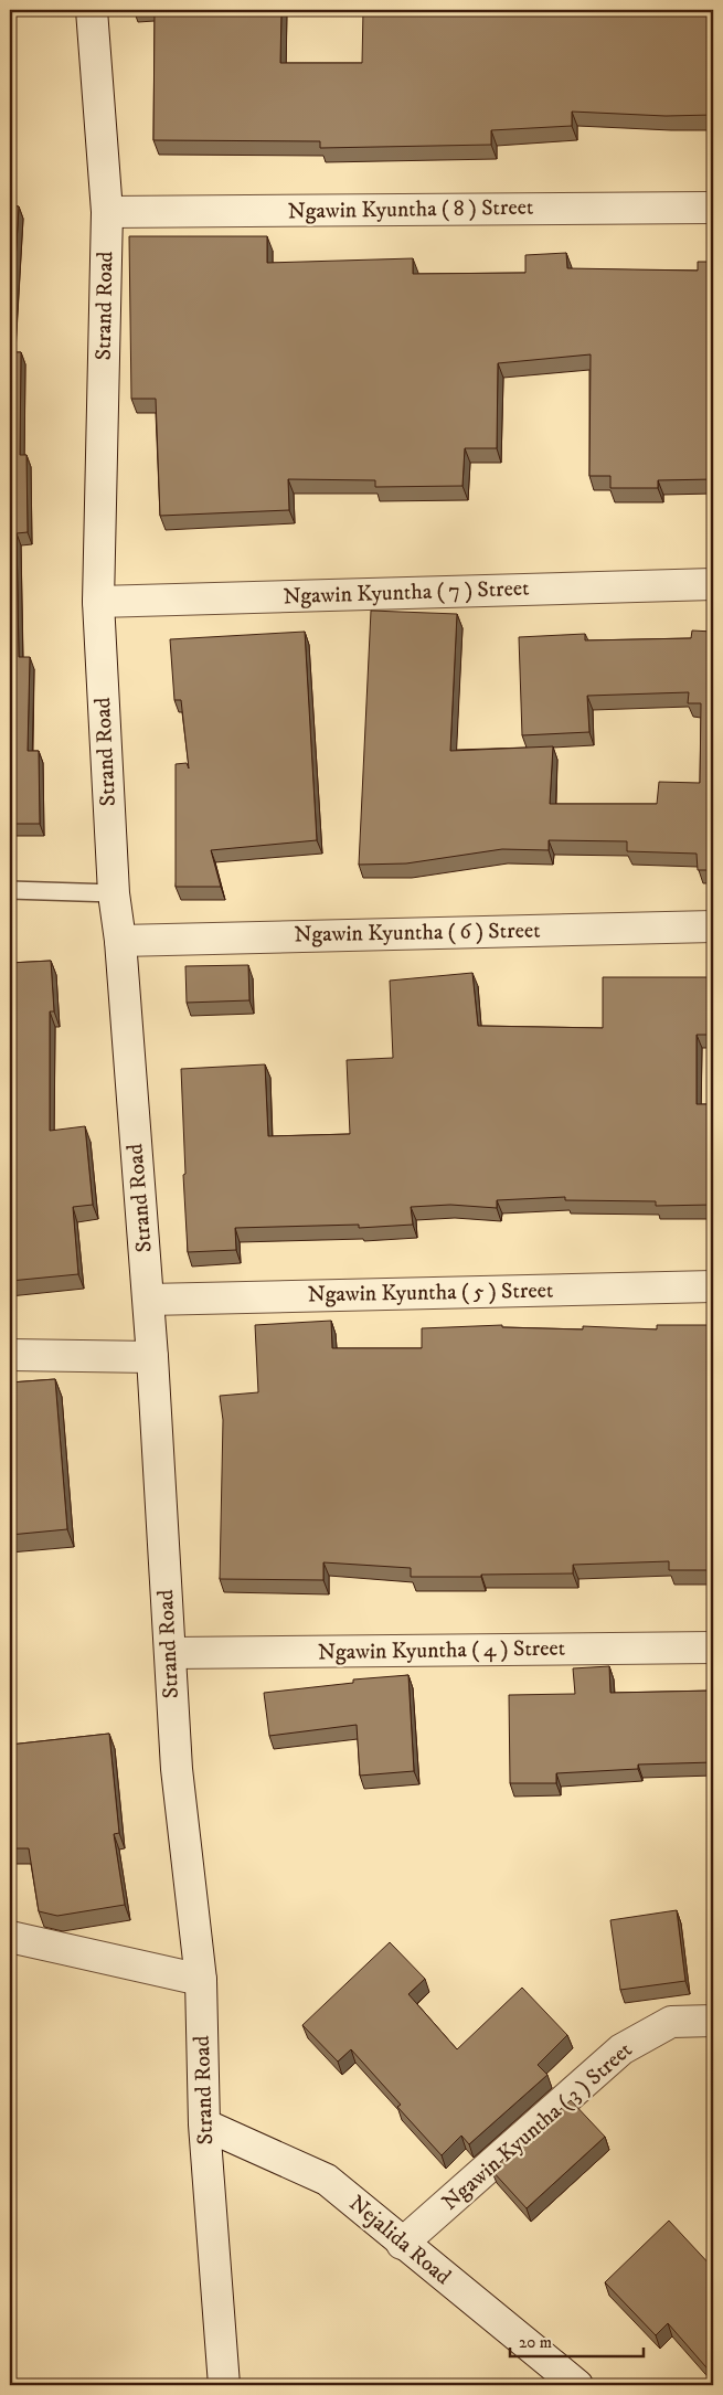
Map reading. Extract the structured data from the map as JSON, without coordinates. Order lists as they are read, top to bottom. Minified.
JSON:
{"streets":{"street":["Ngawin Kyuntha ( 8 ) Street","Strand Road","Ngawin Kyuntha ( 7 ) Street","Ngawin Kyuntha ( 6 ) Street","Ngawin Kyuntha ( 5 ) Street","Ngawin Kyuntha ( 4 ) Street","Ngawin Kyuntha ( 3 ) Street","Nejalida Road"]},"crossings":[["Ngawin Kyuntha ( 8 ) Street","Strand Road"],["Strand Road","Ngawin Kyuntha ( 7 ) Street"],["Strand Road","Ngawin Kyuntha ( 6 ) Street"],["Strand Road","Ngawin Kyuntha ( 5 ) Street"],["Strand Road","Ngawin Kyuntha ( 4 ) Street"],["Strand Road","Nejalida Road"],["Ngawin Kyuntha ( 3 ) Street","Nejalida Road"]],"scale_bar":"20 m"}
